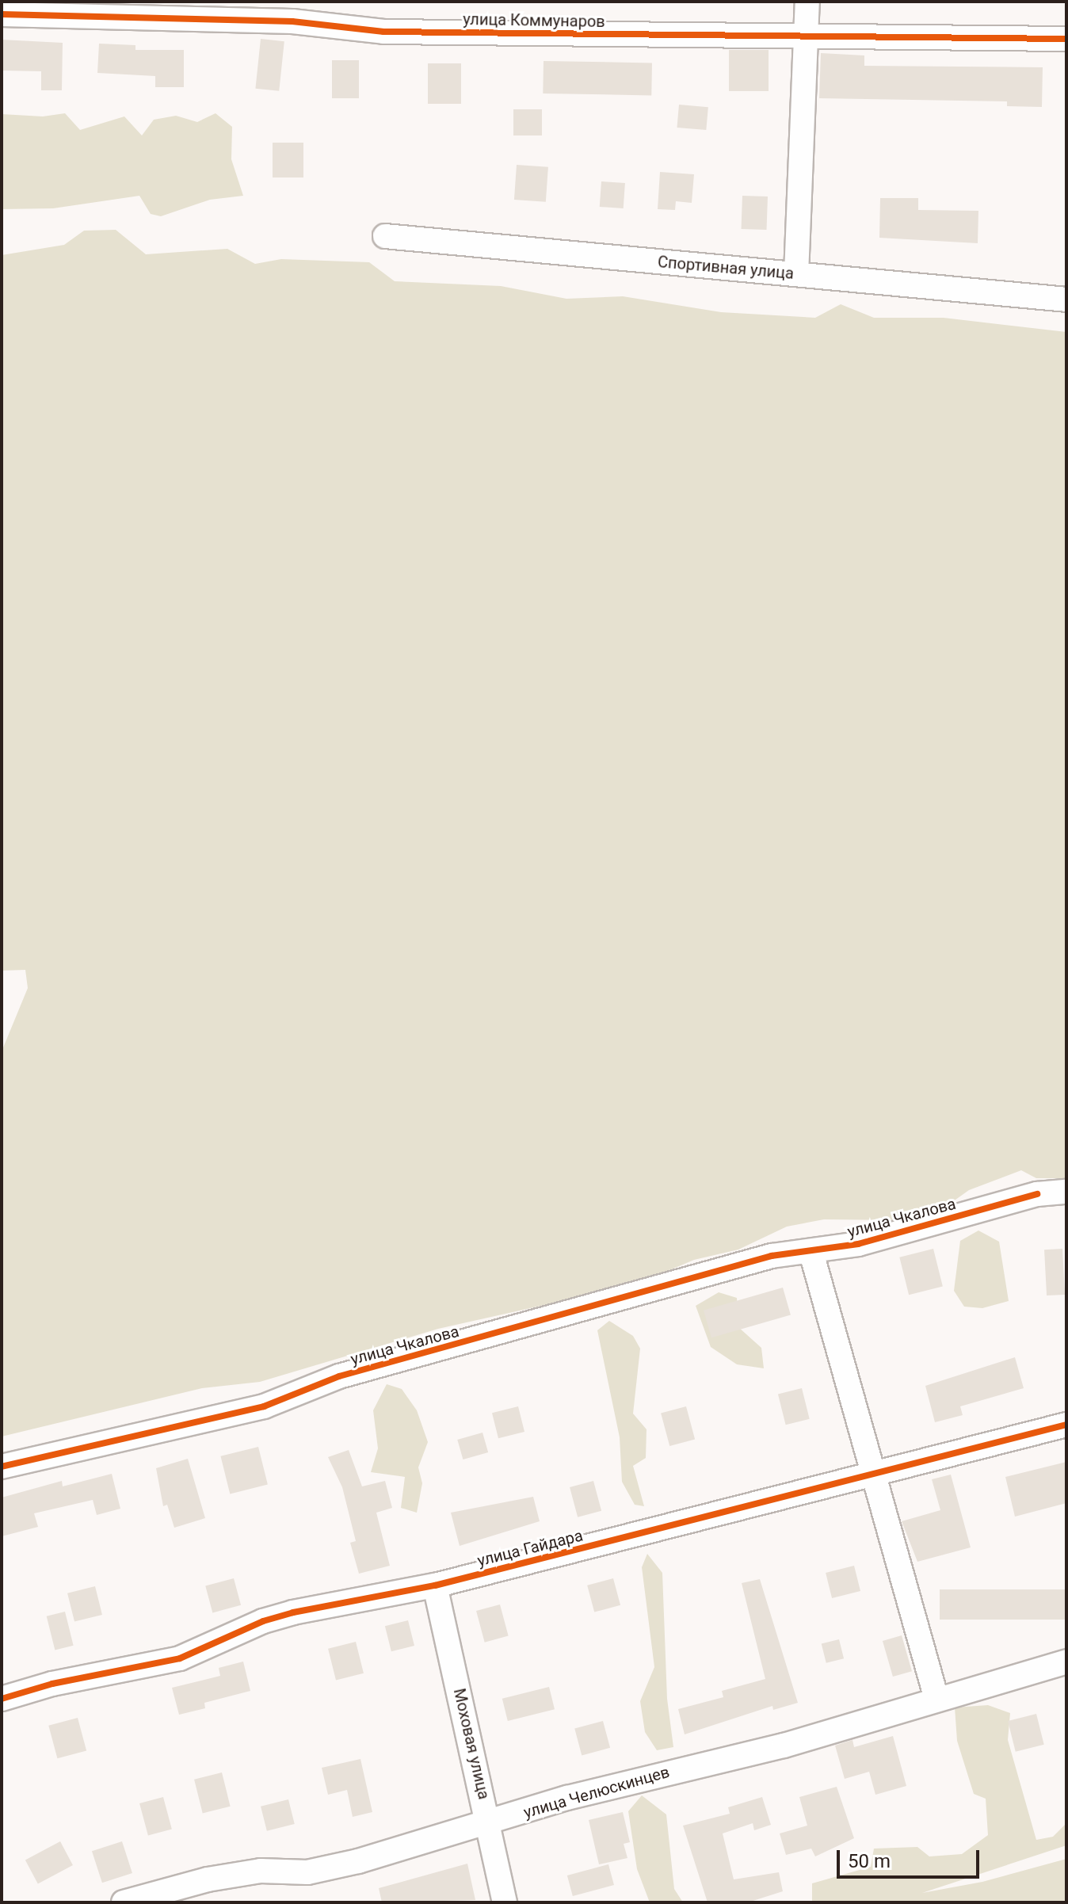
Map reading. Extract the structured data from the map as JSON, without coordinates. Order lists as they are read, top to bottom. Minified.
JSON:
{"streets":{"street":["улица Коммунаров","Спортивная улица","улица Чкалова","улица Гайдара","Моховая улица","улица Челюскинцев"]},"crossings":[["улица Гайдара","Моховая улица"],["Моховая улица","улица Челюскинцев"]],"scale_bar":"50 m"}
